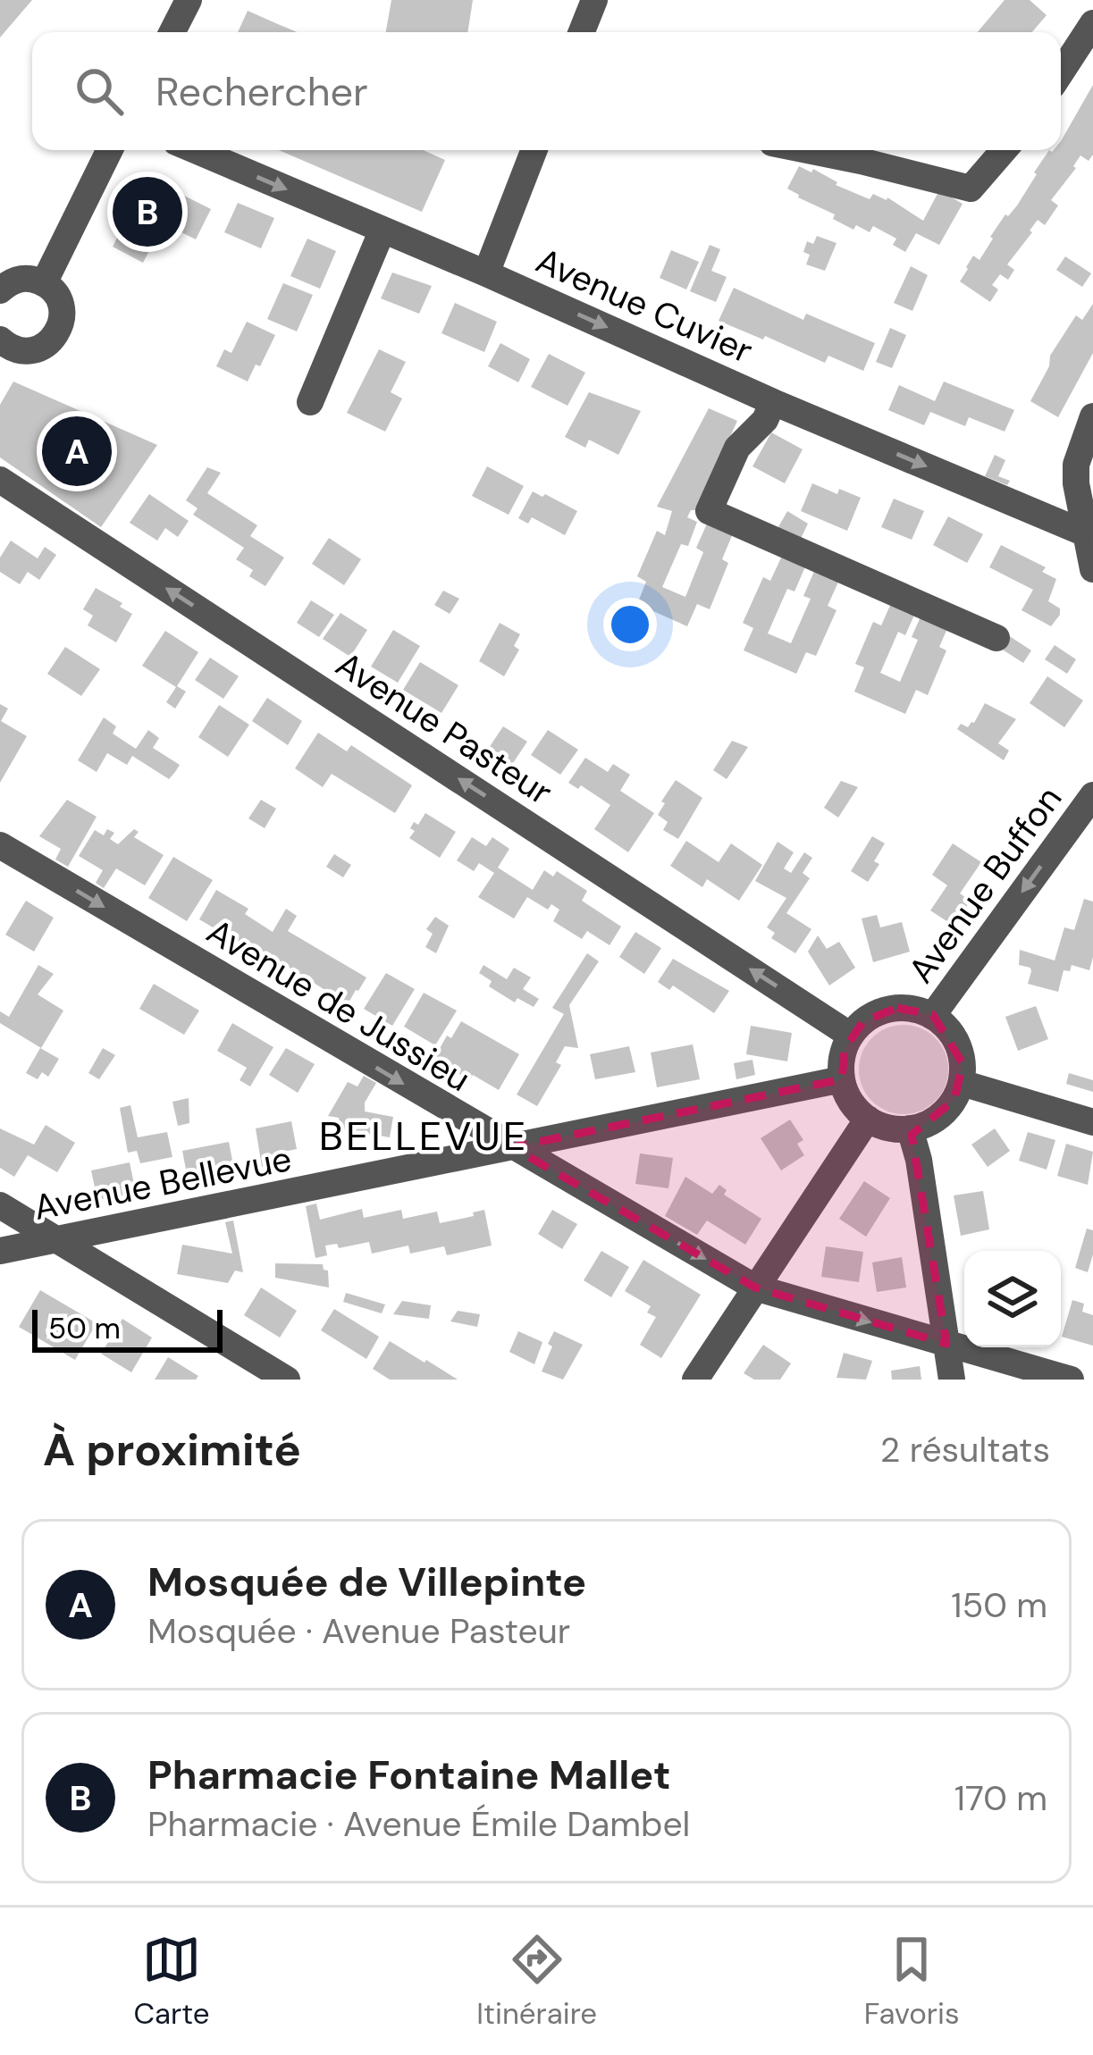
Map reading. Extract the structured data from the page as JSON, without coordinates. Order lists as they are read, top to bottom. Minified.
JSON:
{"streets":{"street":["Avenue Cuvier","Avenue Pasteur","Avenue Buffon","Avenue de Jussieu","Avenue Bellevue"]},"crossings":[["Avenue Pasteur","Avenue Buffon"],["Avenue Pasteur","Avenue Bellevue"],["Avenue Buffon","Avenue Bellevue"],["Avenue de Jussieu","Avenue Bellevue"]],"one_way":["Avenue Cuvier","Avenue Pasteur","Avenue Buffon","Avenue de Jussieu"],"districts":["BELLEVUE"],"scale_bar":"50 m","page":{"search":"Rechercher","pins":["B","A"],"scale":"50 m","heading":["À proximité","2 résultats"],"list":[{"mark":"A","name":"Mosquée de Villepinte","note":"Mosquée · Avenue Pasteur","value":"150 m"},{"mark":"B","name":"Pharmacie Fontaine Mallet","note":"Pharmacie · Avenue Émile Dambel","value":"170 m"}],"nav":["Carte","Itinéraire","Favoris"]}}
